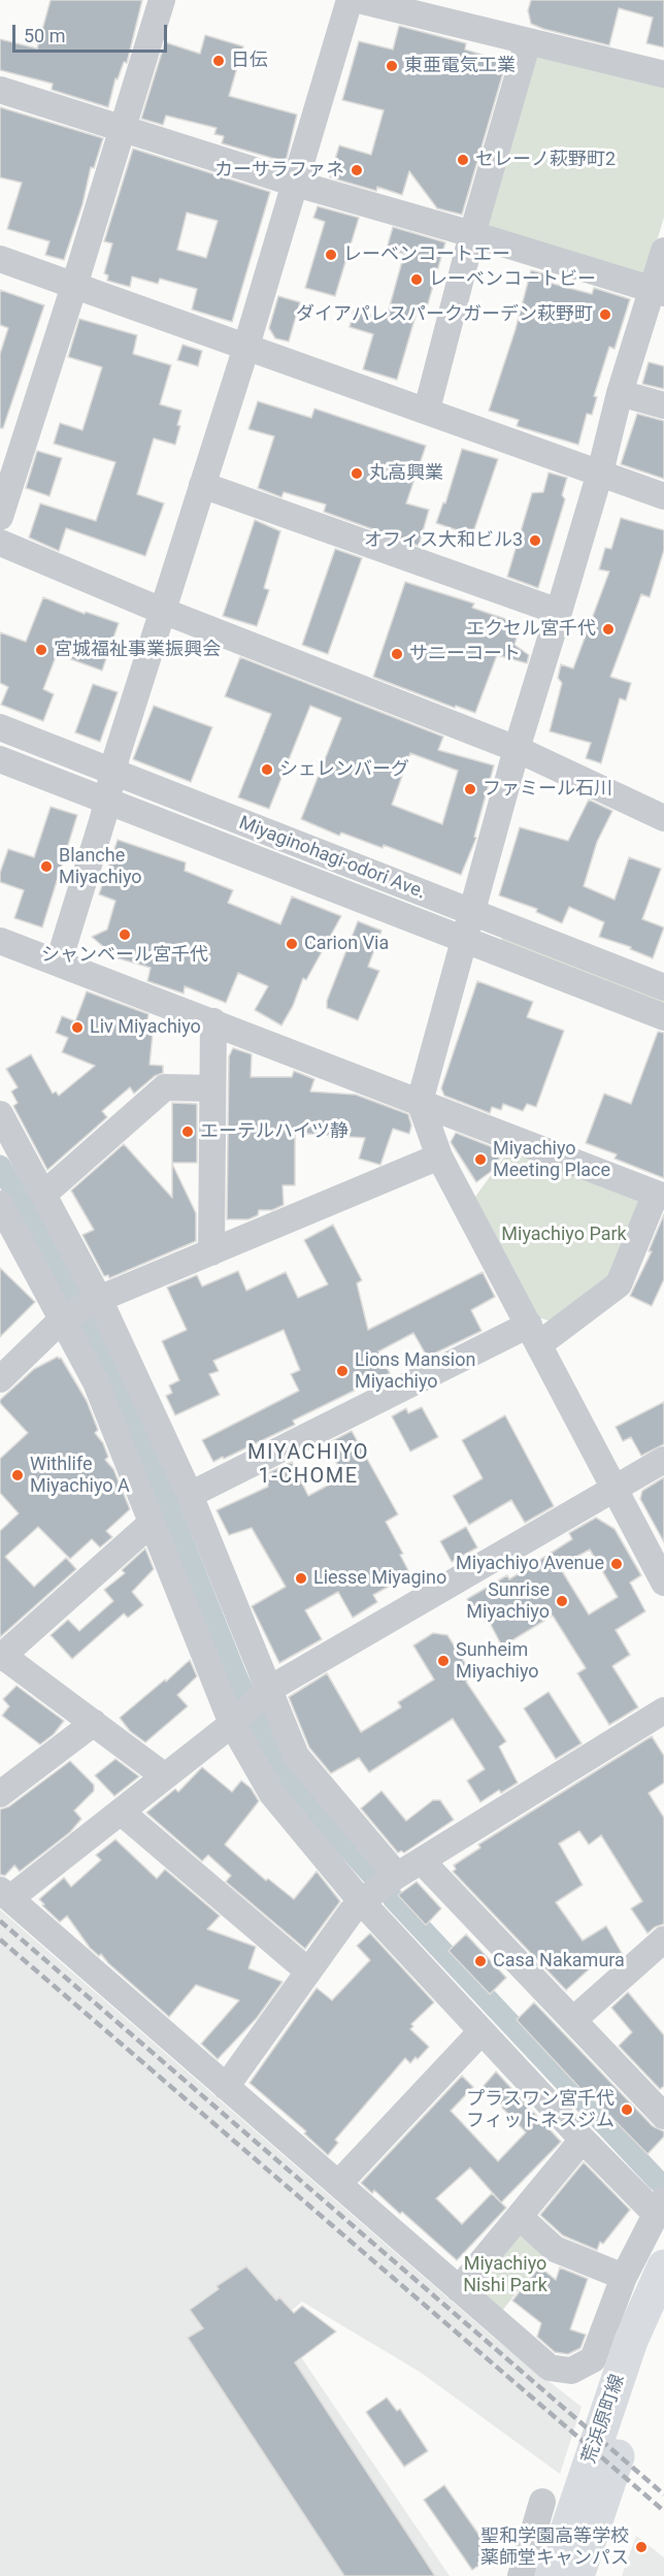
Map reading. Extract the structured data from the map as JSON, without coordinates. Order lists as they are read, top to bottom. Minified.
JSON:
{"streets":{"main road":["荒浜原町線"],"street":["Miyaginohagi-odori Ave."]},"districts":["MIYACHIYO 1-CHOME"],"parks":["Miyachiyo Park","Miyachiyo Nishi Park"],"places":["日伝","東亜電気工業","セレーノ萩野町2","カーサラファネ","レーベンコートエー","レーベンコートビー","ダイアパレスパークガーデン萩野町","丸高興業","オフィス大和ビル3","エクセル宮千代","宮城福祉事業振興会","サニーコート","シェレンバーグ","ファミール石川","Blanche Miyachiyo","シャンベール宮千代","Carion Via","Liv Miyachiyo","エーテルハイツ静","Miyachiyo Meeting Place","Lions Mansion Miyachiyo","Withlife Miyachiyo A","Miyachiyo Avenue","Liesse Miyagino","Sunrise Miyachiyo","Sunheim Miyachiyo","Casa Nakamura","プラスワン宮千代 フィットネスジム","聖和学園高等学校 薬師堂キャンパス"],"scale_bar":"50 m"}
